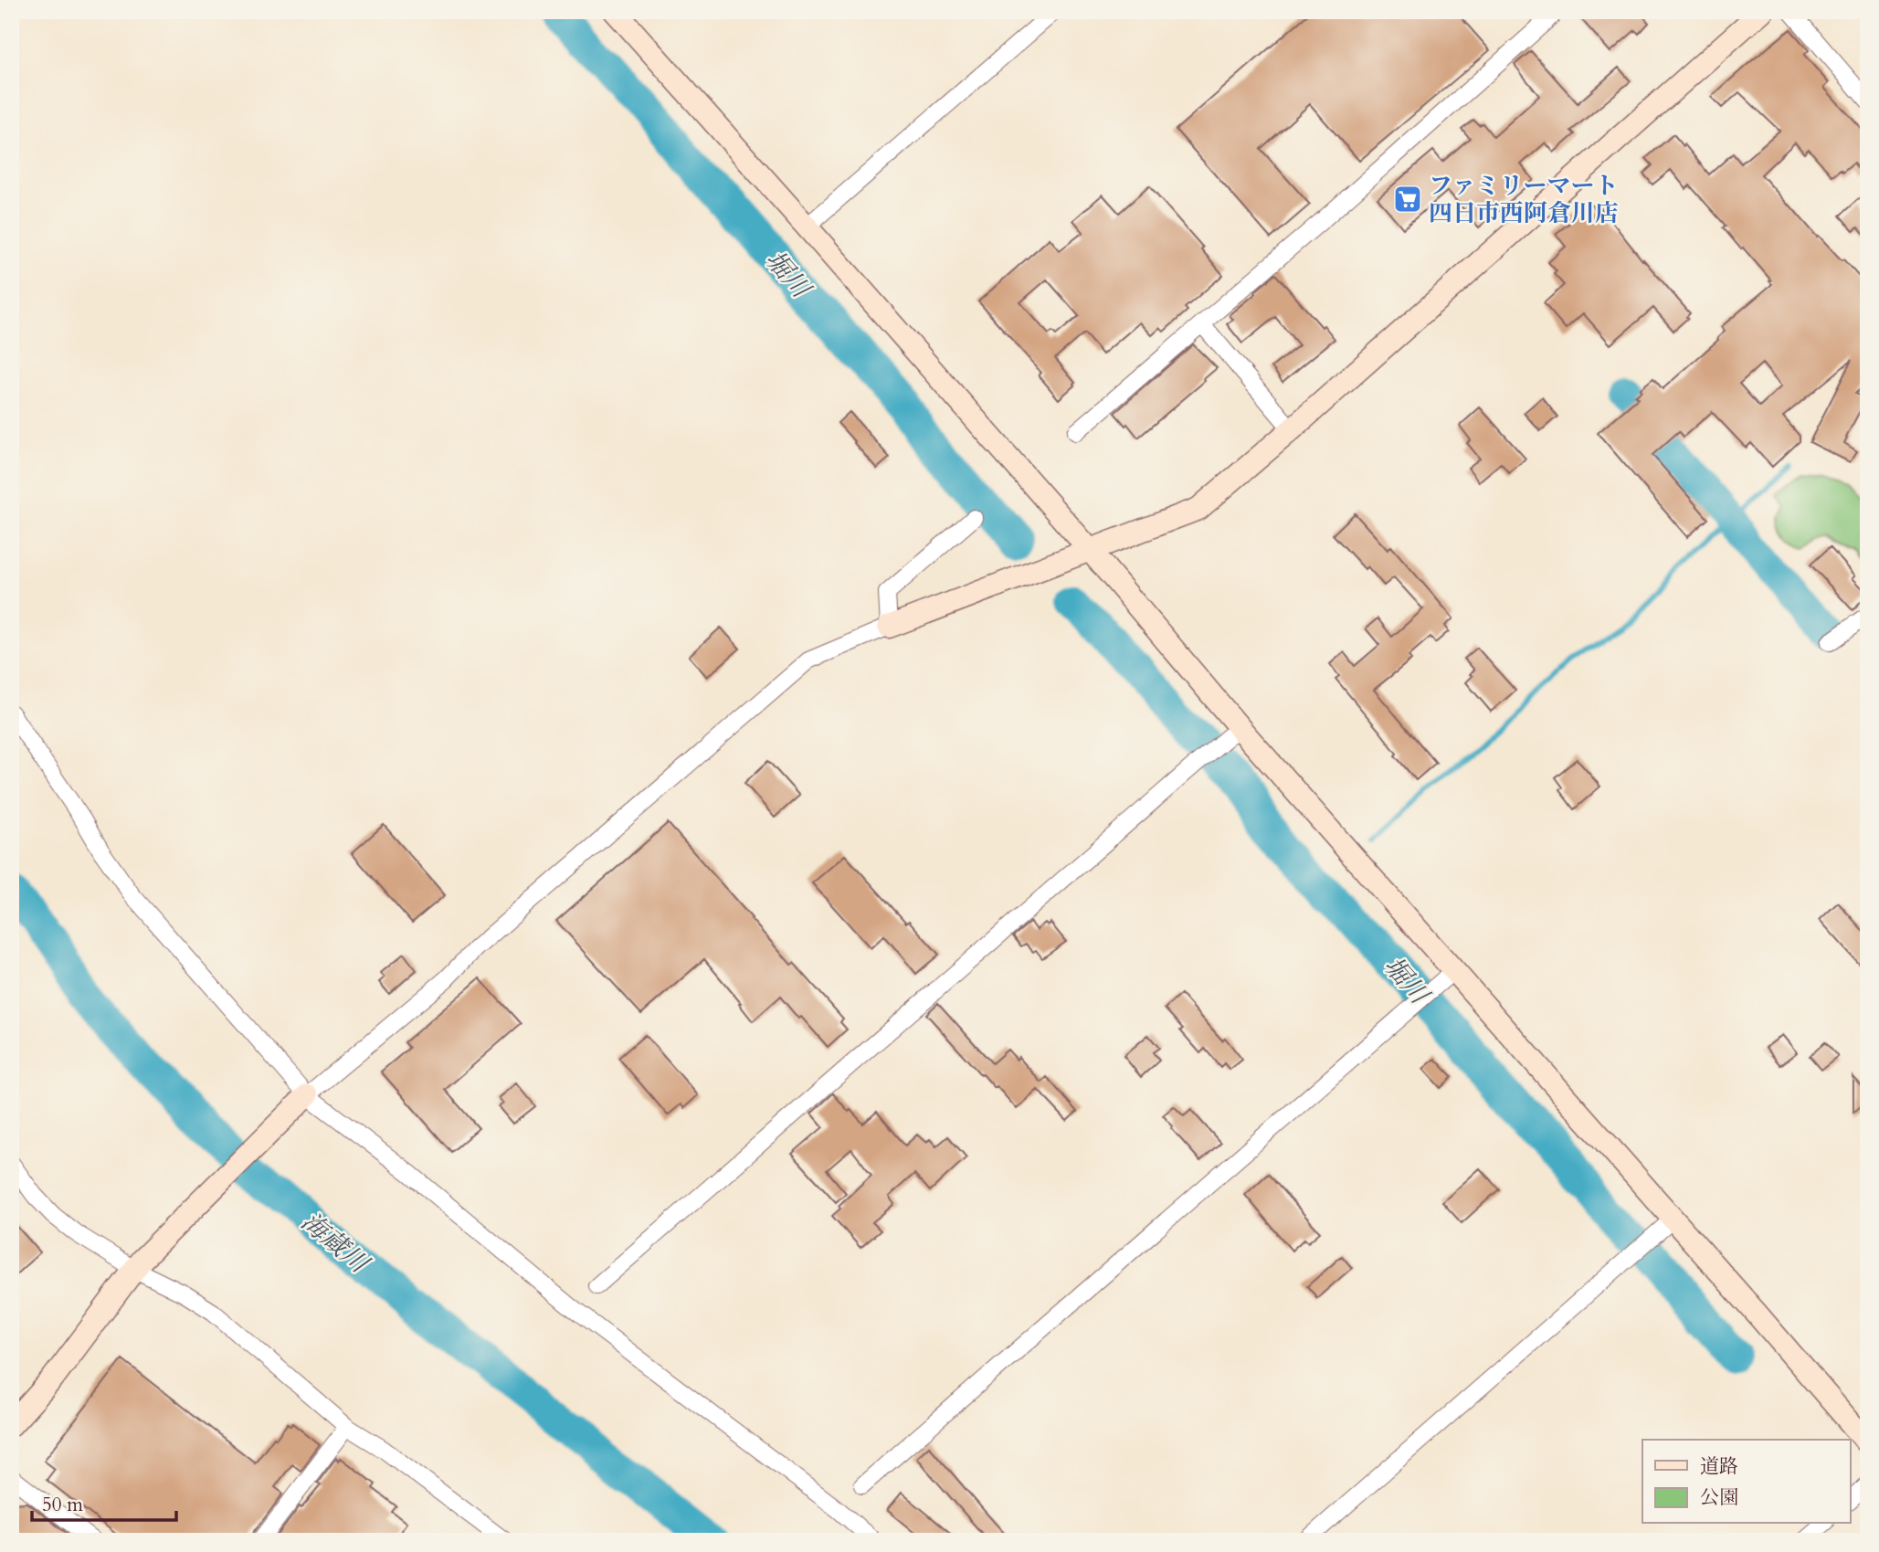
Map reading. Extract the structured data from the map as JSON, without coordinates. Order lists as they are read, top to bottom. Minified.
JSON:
{"water":["堀川","海蔵川"],"places":{"supermarket":["ファミリーマート 四日市西阿倉川店"]},"legend":["道路","公園"],"scale_bar":"50 m"}
